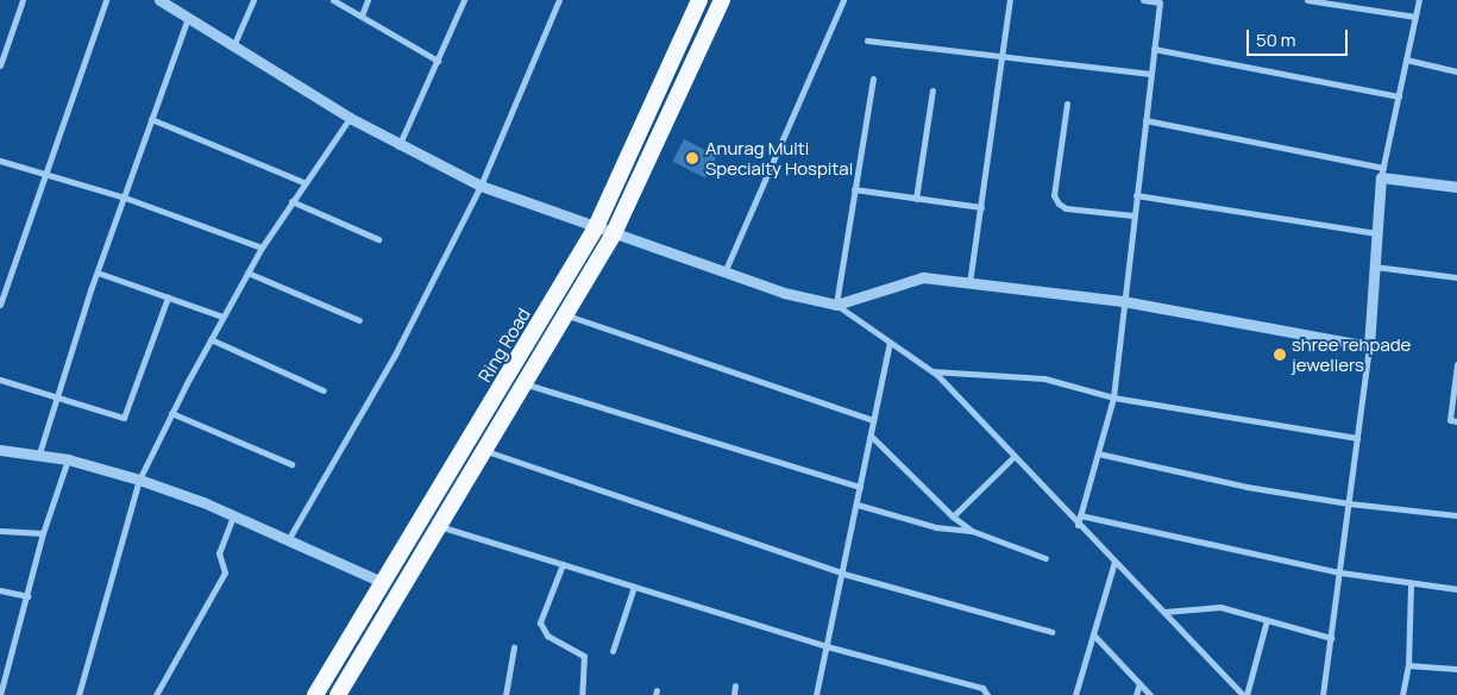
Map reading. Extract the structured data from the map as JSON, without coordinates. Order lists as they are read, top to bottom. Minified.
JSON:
{"streets":{"highway":["Ring Road"]},"places":["Anurag Multi Specialty Hospital","shree rehpade jewellers"],"scale_bar":"50 m"}
